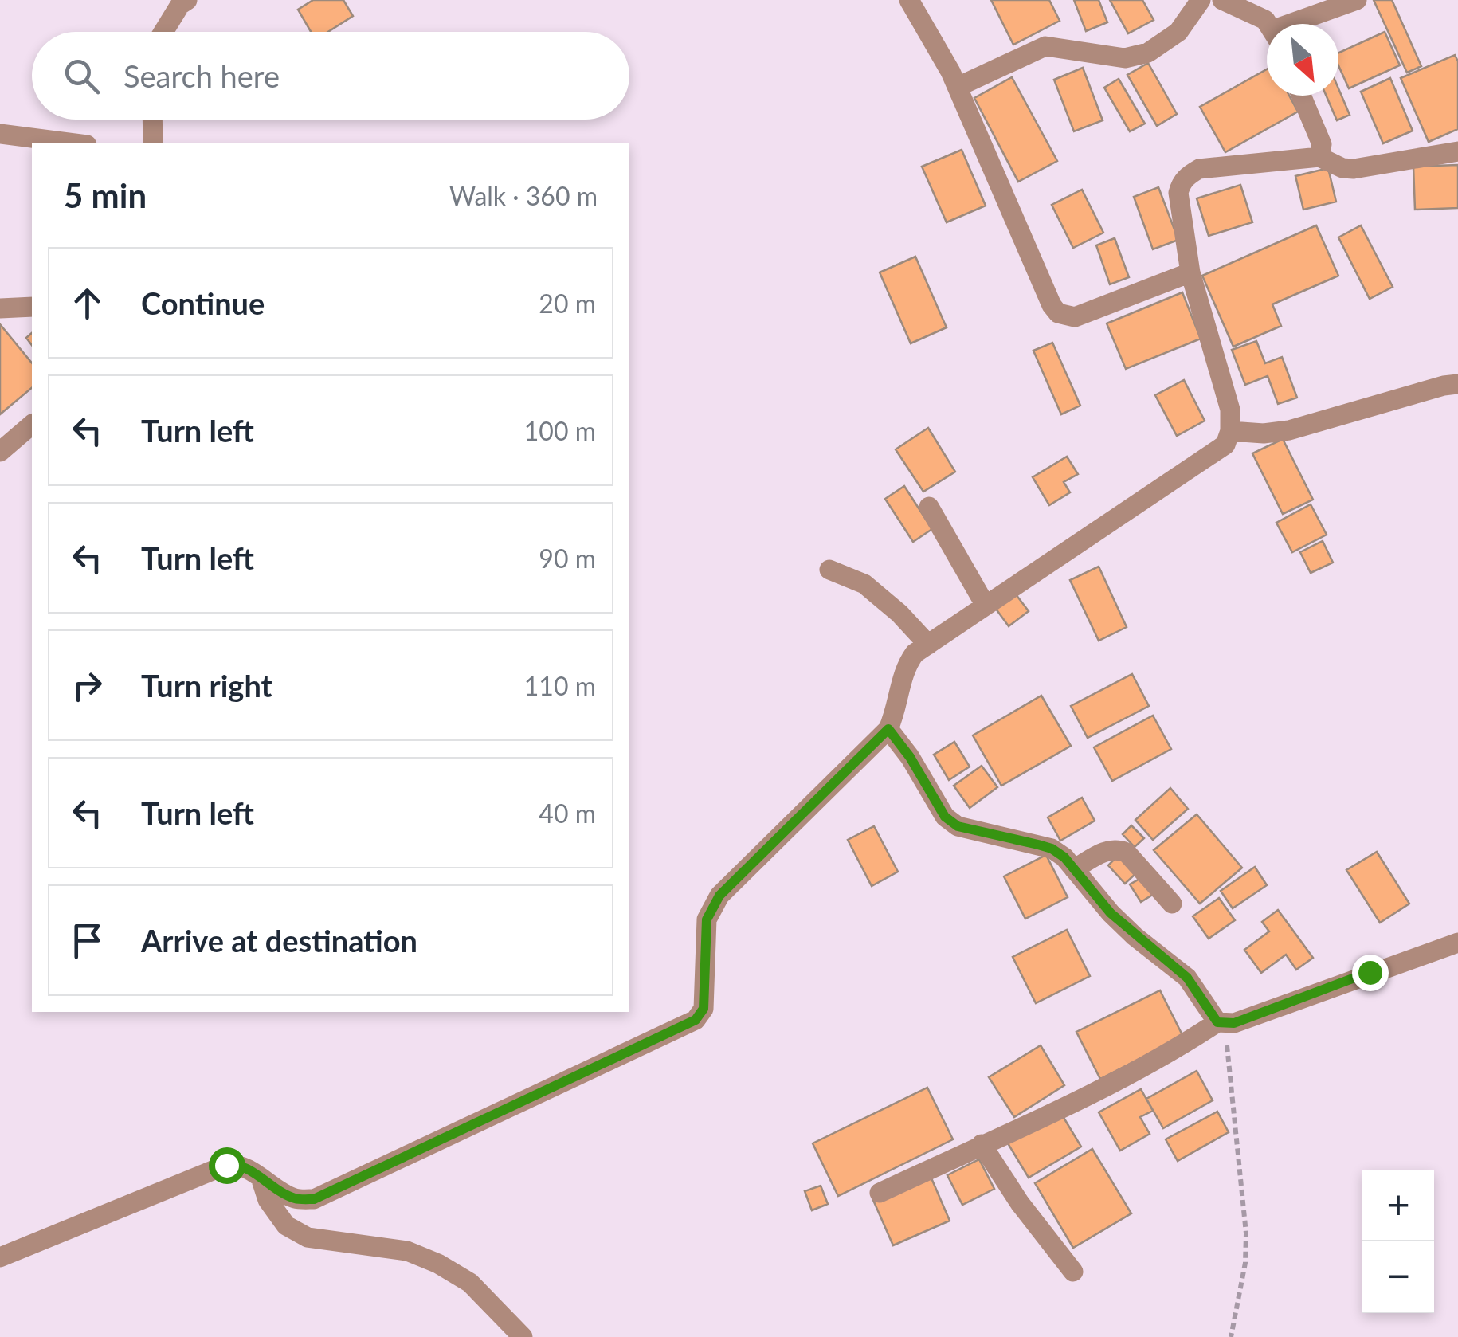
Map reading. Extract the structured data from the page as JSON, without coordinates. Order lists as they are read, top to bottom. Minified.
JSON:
{"north":"bottom right","page":{"search":"Search here","heading":["5 min","Walk · 360 m"],"list":[["Continue","20 m"],["Turn left","100 m"],["Turn left","90 m"],["Turn right","110 m"],["Turn left","40 m"],"Arrive at destination"],"map_buttons":["+","−"]}}
